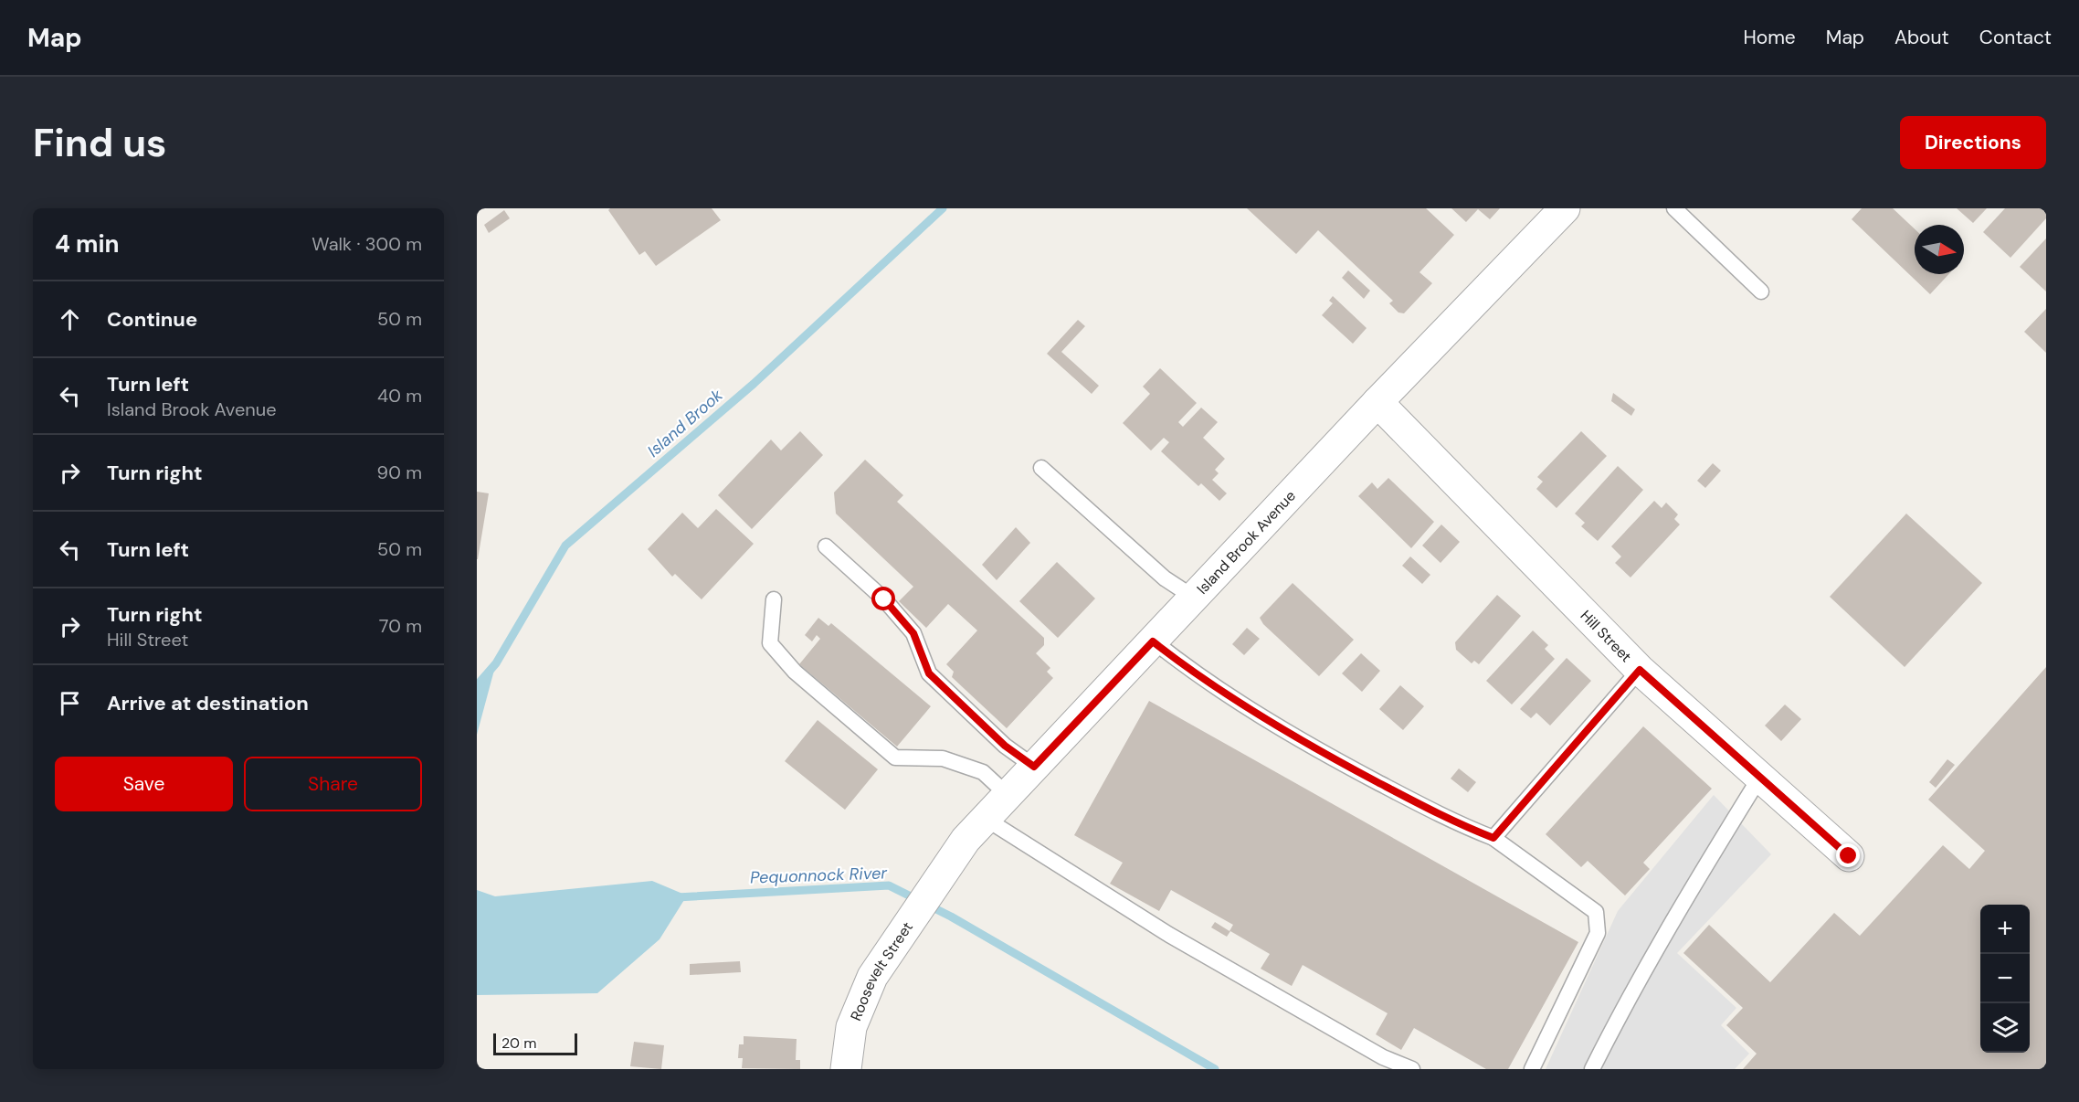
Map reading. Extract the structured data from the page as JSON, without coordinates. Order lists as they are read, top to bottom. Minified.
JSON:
{"streets":{"street":["Island Brook Avenue","Hill Street","Roosevelt Street"]},"crossings":[["Island Brook Avenue","Hill Street"],["Island Brook Avenue","Roosevelt Street"]],"water":["Island Brook","Pequonnock River"],"scale_bar":"20 m","north":"right","page":{"header":"Map","nav":["Home","Map","About","Contact"],"buttons":["Directions",["Save","Share"]],"title":"Find us","heading":["4 min","Walk · 300 m"],"list":[["Continue","50 m"],["Turn left","Island Brook Avenue","40 m"],["Turn right","90 m"],["Turn left","50 m"],["Turn right","Hill Street","70 m"],"Arrive at destination"],"map_buttons":["+","−"],"scale":"20 m"}}
